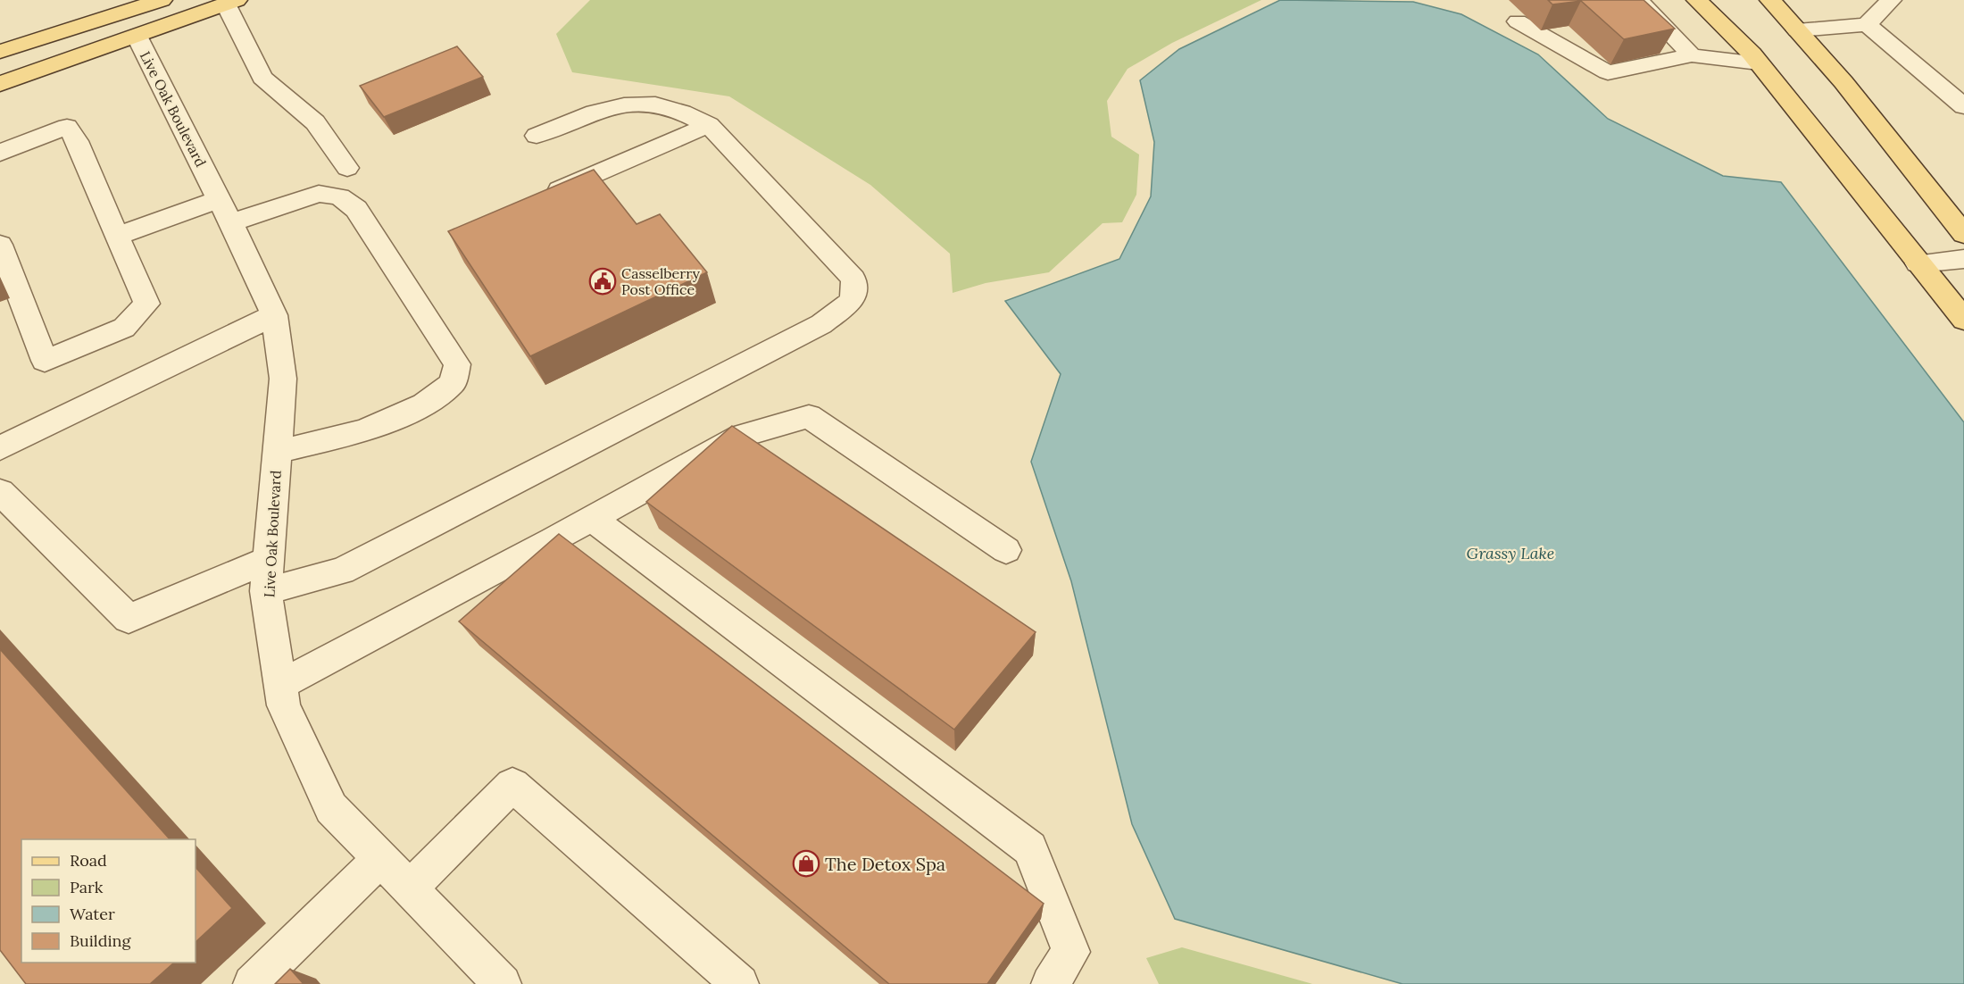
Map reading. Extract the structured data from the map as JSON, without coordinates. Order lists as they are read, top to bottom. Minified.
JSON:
{"streets":{"street":["Live Oak Boulevard"]},"water":["Grassy Lake"],"places":{"public building":["Casselberry Post Office"],"shop":["The Detox Spa"]},"legend":["Road","Park","Water","Building"]}
